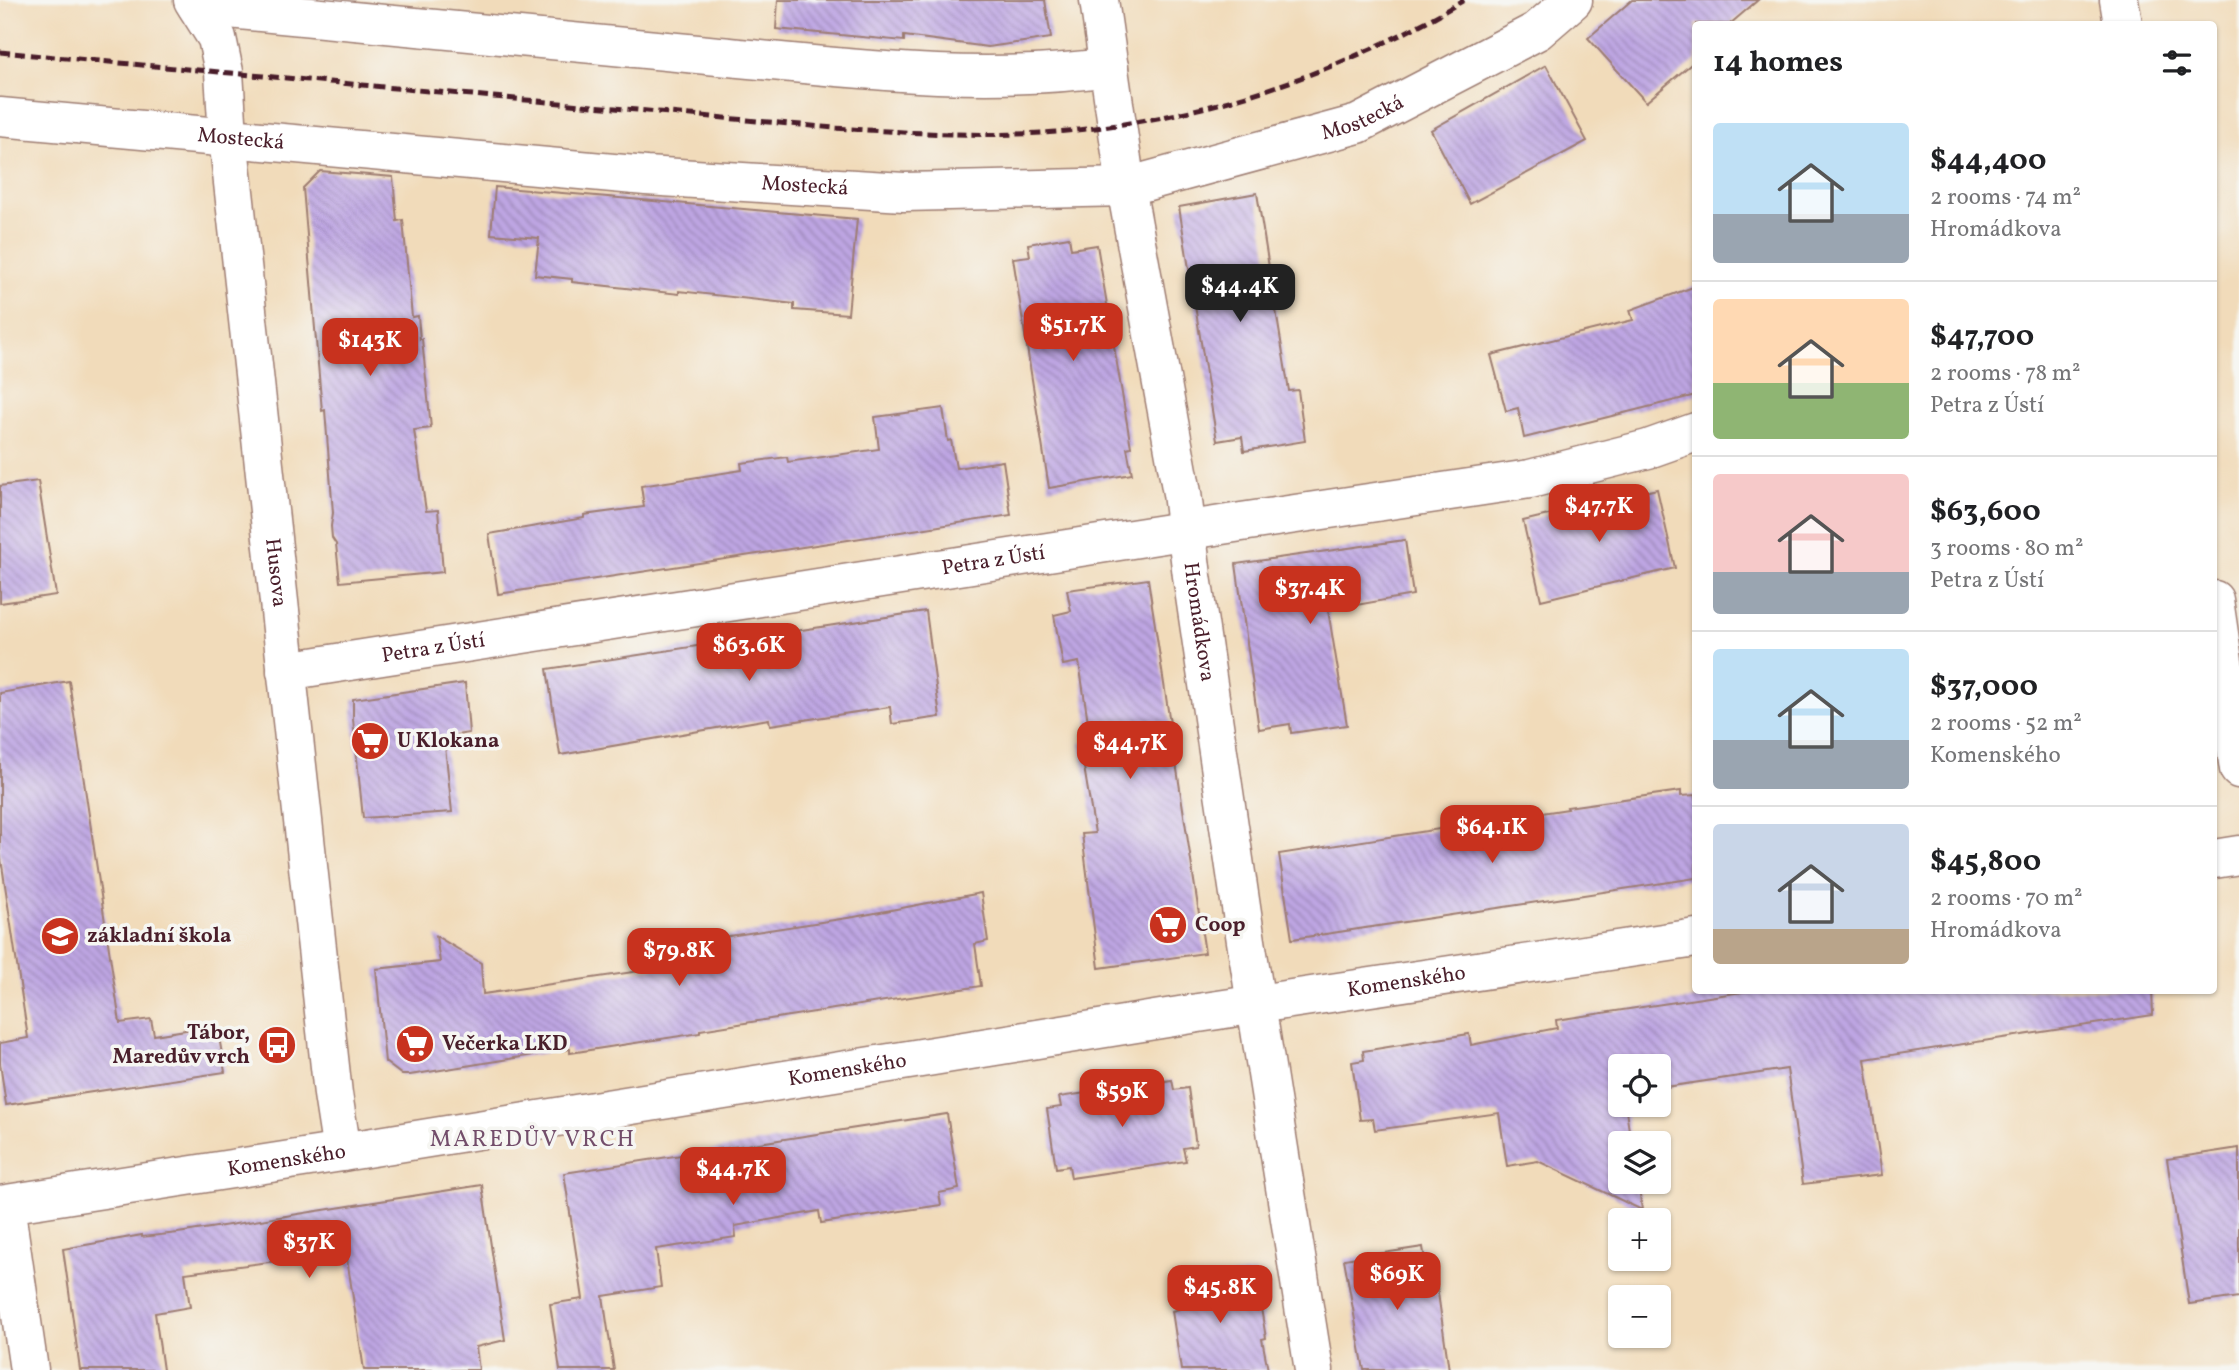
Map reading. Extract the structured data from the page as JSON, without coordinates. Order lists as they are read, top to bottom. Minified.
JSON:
{"streets":{"street":["Mostecká","Petra z Ústí","Husova","Hromádkova","Komenského"]},"crossings":[["Mostecká","Husova"],["Mostecká","Hromádkova"],["Petra z Ústí","Husova"],["Petra z Ústí","Hromádkova"],["Husova","Komenského"],["Hromádkova","Komenského"]],"districts":["MAREDŮV VRCH"],"places":{"supermarket":["U Klokana","Coop","Večerka LKD"],"school or university":["základní škola"],"bus stop":["Tábor, Maredův vrch"]},"page":{"heading":"14 homes","list":[{"name":"$44,400","note":"2 rooms · 74 m² · Hromádkova"},{"name":"$47,700","note":"2 rooms · 78 m² · Petra z Ústí"},{"name":"$63,600","note":"3 rooms · 80 m² · Petra z Ústí"},{"name":"$37,000","note":"2 rooms · 52 m² · Komenského"},{"name":"$45,800","note":"2 rooms · 70 m² · Hromádkova"}],"price":["$44.4K","$51.7K","$143K","$47.7K","$37.4K","$63.6K","$44.7K","$64.1K","$79.8K","$59K","$44.7K","$37K","$69K","$45.8K"],"map_buttons":["+","−"]}}
